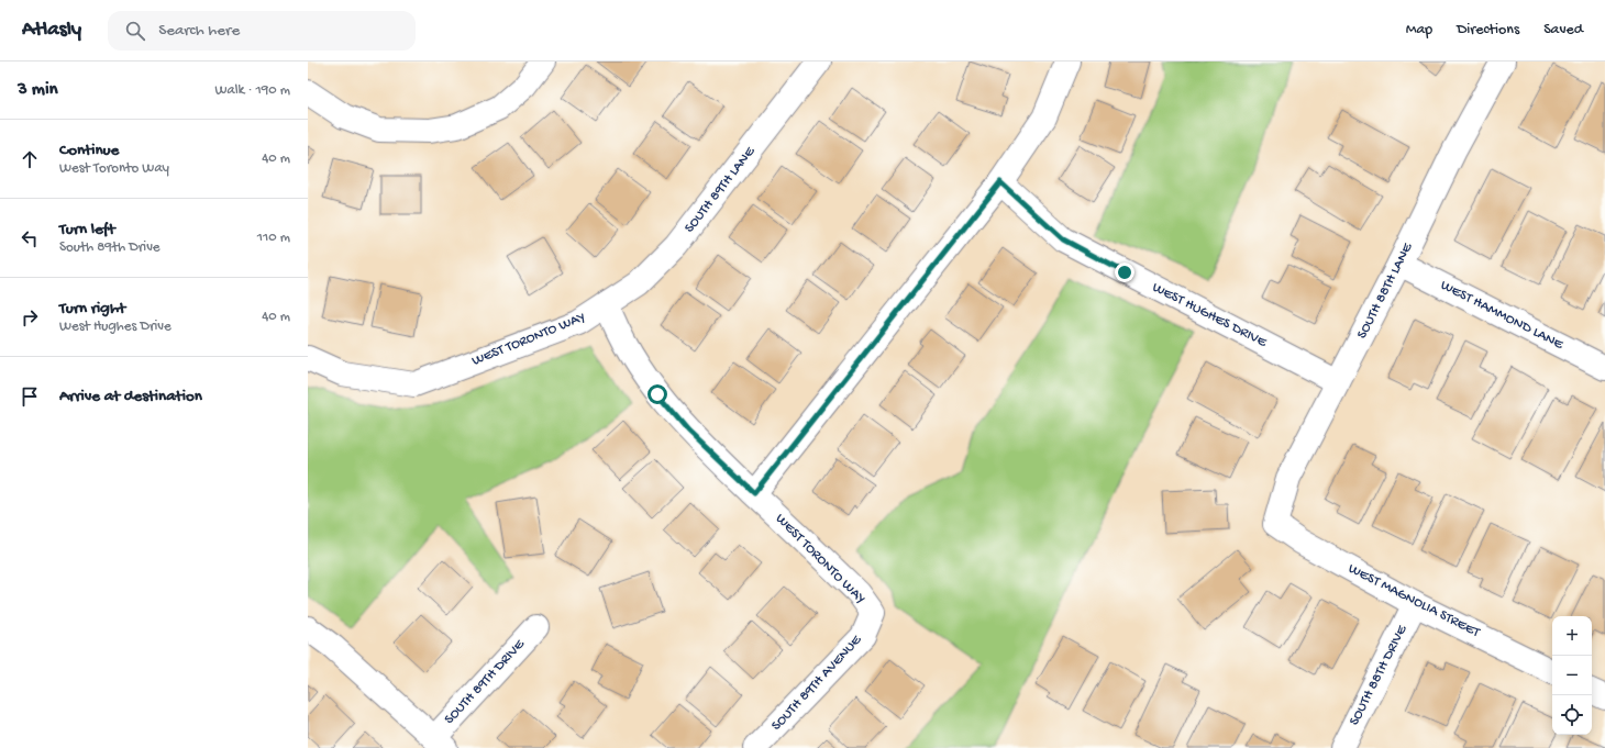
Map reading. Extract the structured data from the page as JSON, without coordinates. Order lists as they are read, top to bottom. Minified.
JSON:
{"streets":{"street":["SOUTH 89TH LANE","SOUTH 88TH LANE","WEST HUGHES DRIVE","WEST HAMMOND LANE","WEST TORONTO WAY","WEST MAGNOLIA STREET","SOUTH 88TH DRIVE","SOUTH 89TH DRIVE","SOUTH 89TH AVENUE"]},"crossings":[["SOUTH 89TH LANE","WEST TORONTO WAY"],["SOUTH 88TH LANE","WEST HUGHES DRIVE"],["SOUTH 88TH LANE","WEST HAMMOND LANE"],["SOUTH 88TH LANE","WEST MAGNOLIA STREET"],["WEST TORONTO WAY","SOUTH 89TH AVENUE"],["WEST MAGNOLIA STREET","SOUTH 88TH DRIVE"]],"page":{"header":"Atlasly","search":"Search here","nav":["Map","Directions","Saved"],"heading":["3 min","Walk · 190 m"],"list":[["Continue","West Toronto Way","40 m"],["Turn left","South 89th Drive","110 m"],["Turn right","West Hughes Drive","40 m"],"Arrive at destination"],"map_buttons":["+","−"]}}
